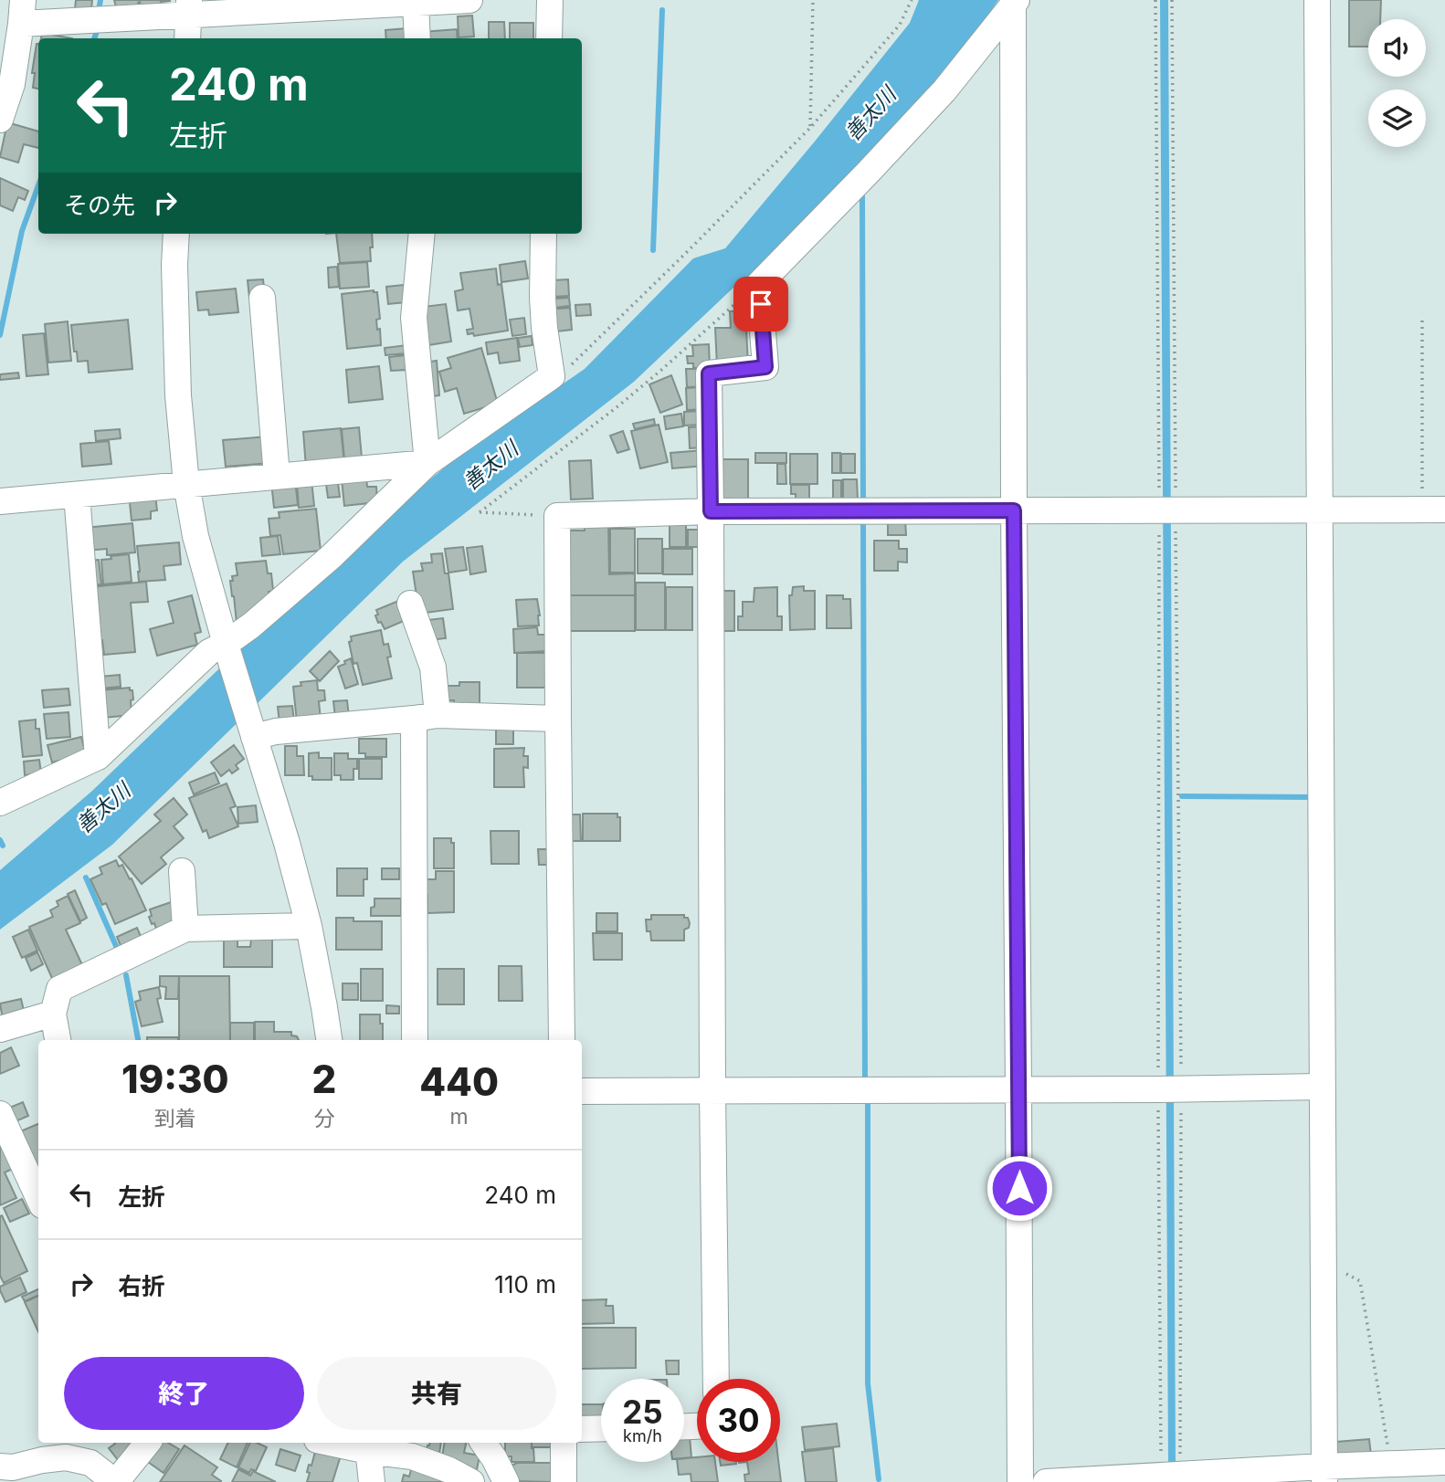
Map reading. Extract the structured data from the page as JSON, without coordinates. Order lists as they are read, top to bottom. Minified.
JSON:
{"water":["善太川"],"page":{"turn":["240 m","左折"],"then":"その先","eta":["19:30","到着","2","分","440","m"],"list":[{"name":"左折","value":"240 m"},{"name":"右折","value":"110 m"}],"buttons":["終了","共有"],"speed":"25 km/h","limit":"30"}}
